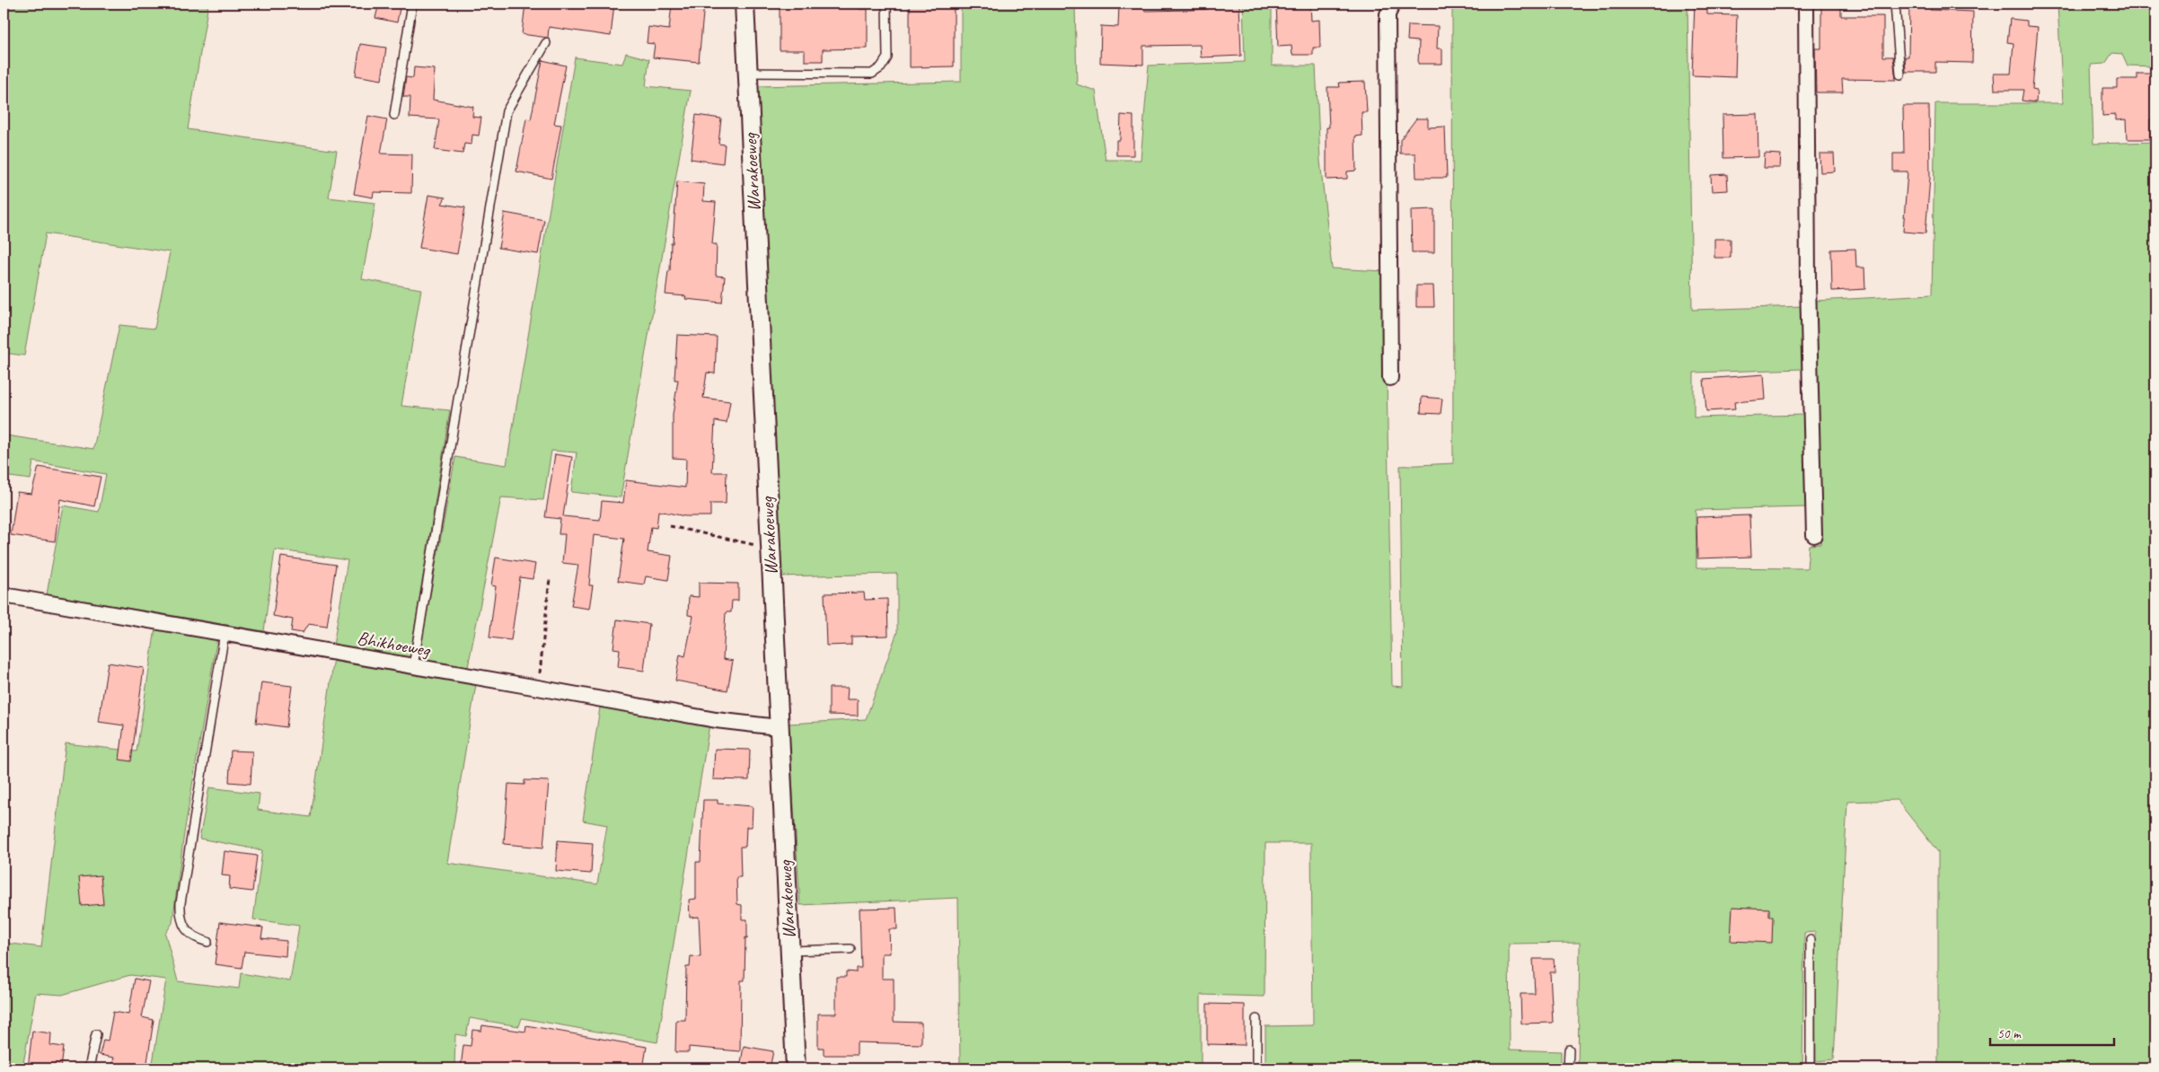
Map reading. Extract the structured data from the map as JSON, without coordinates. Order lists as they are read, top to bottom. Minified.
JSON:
{"streets":{"street":["Warakoeweg","Bhikhoeweg"]},"crossings":[["Warakoeweg","Bhikhoeweg"]],"scale_bar":"50 m"}
